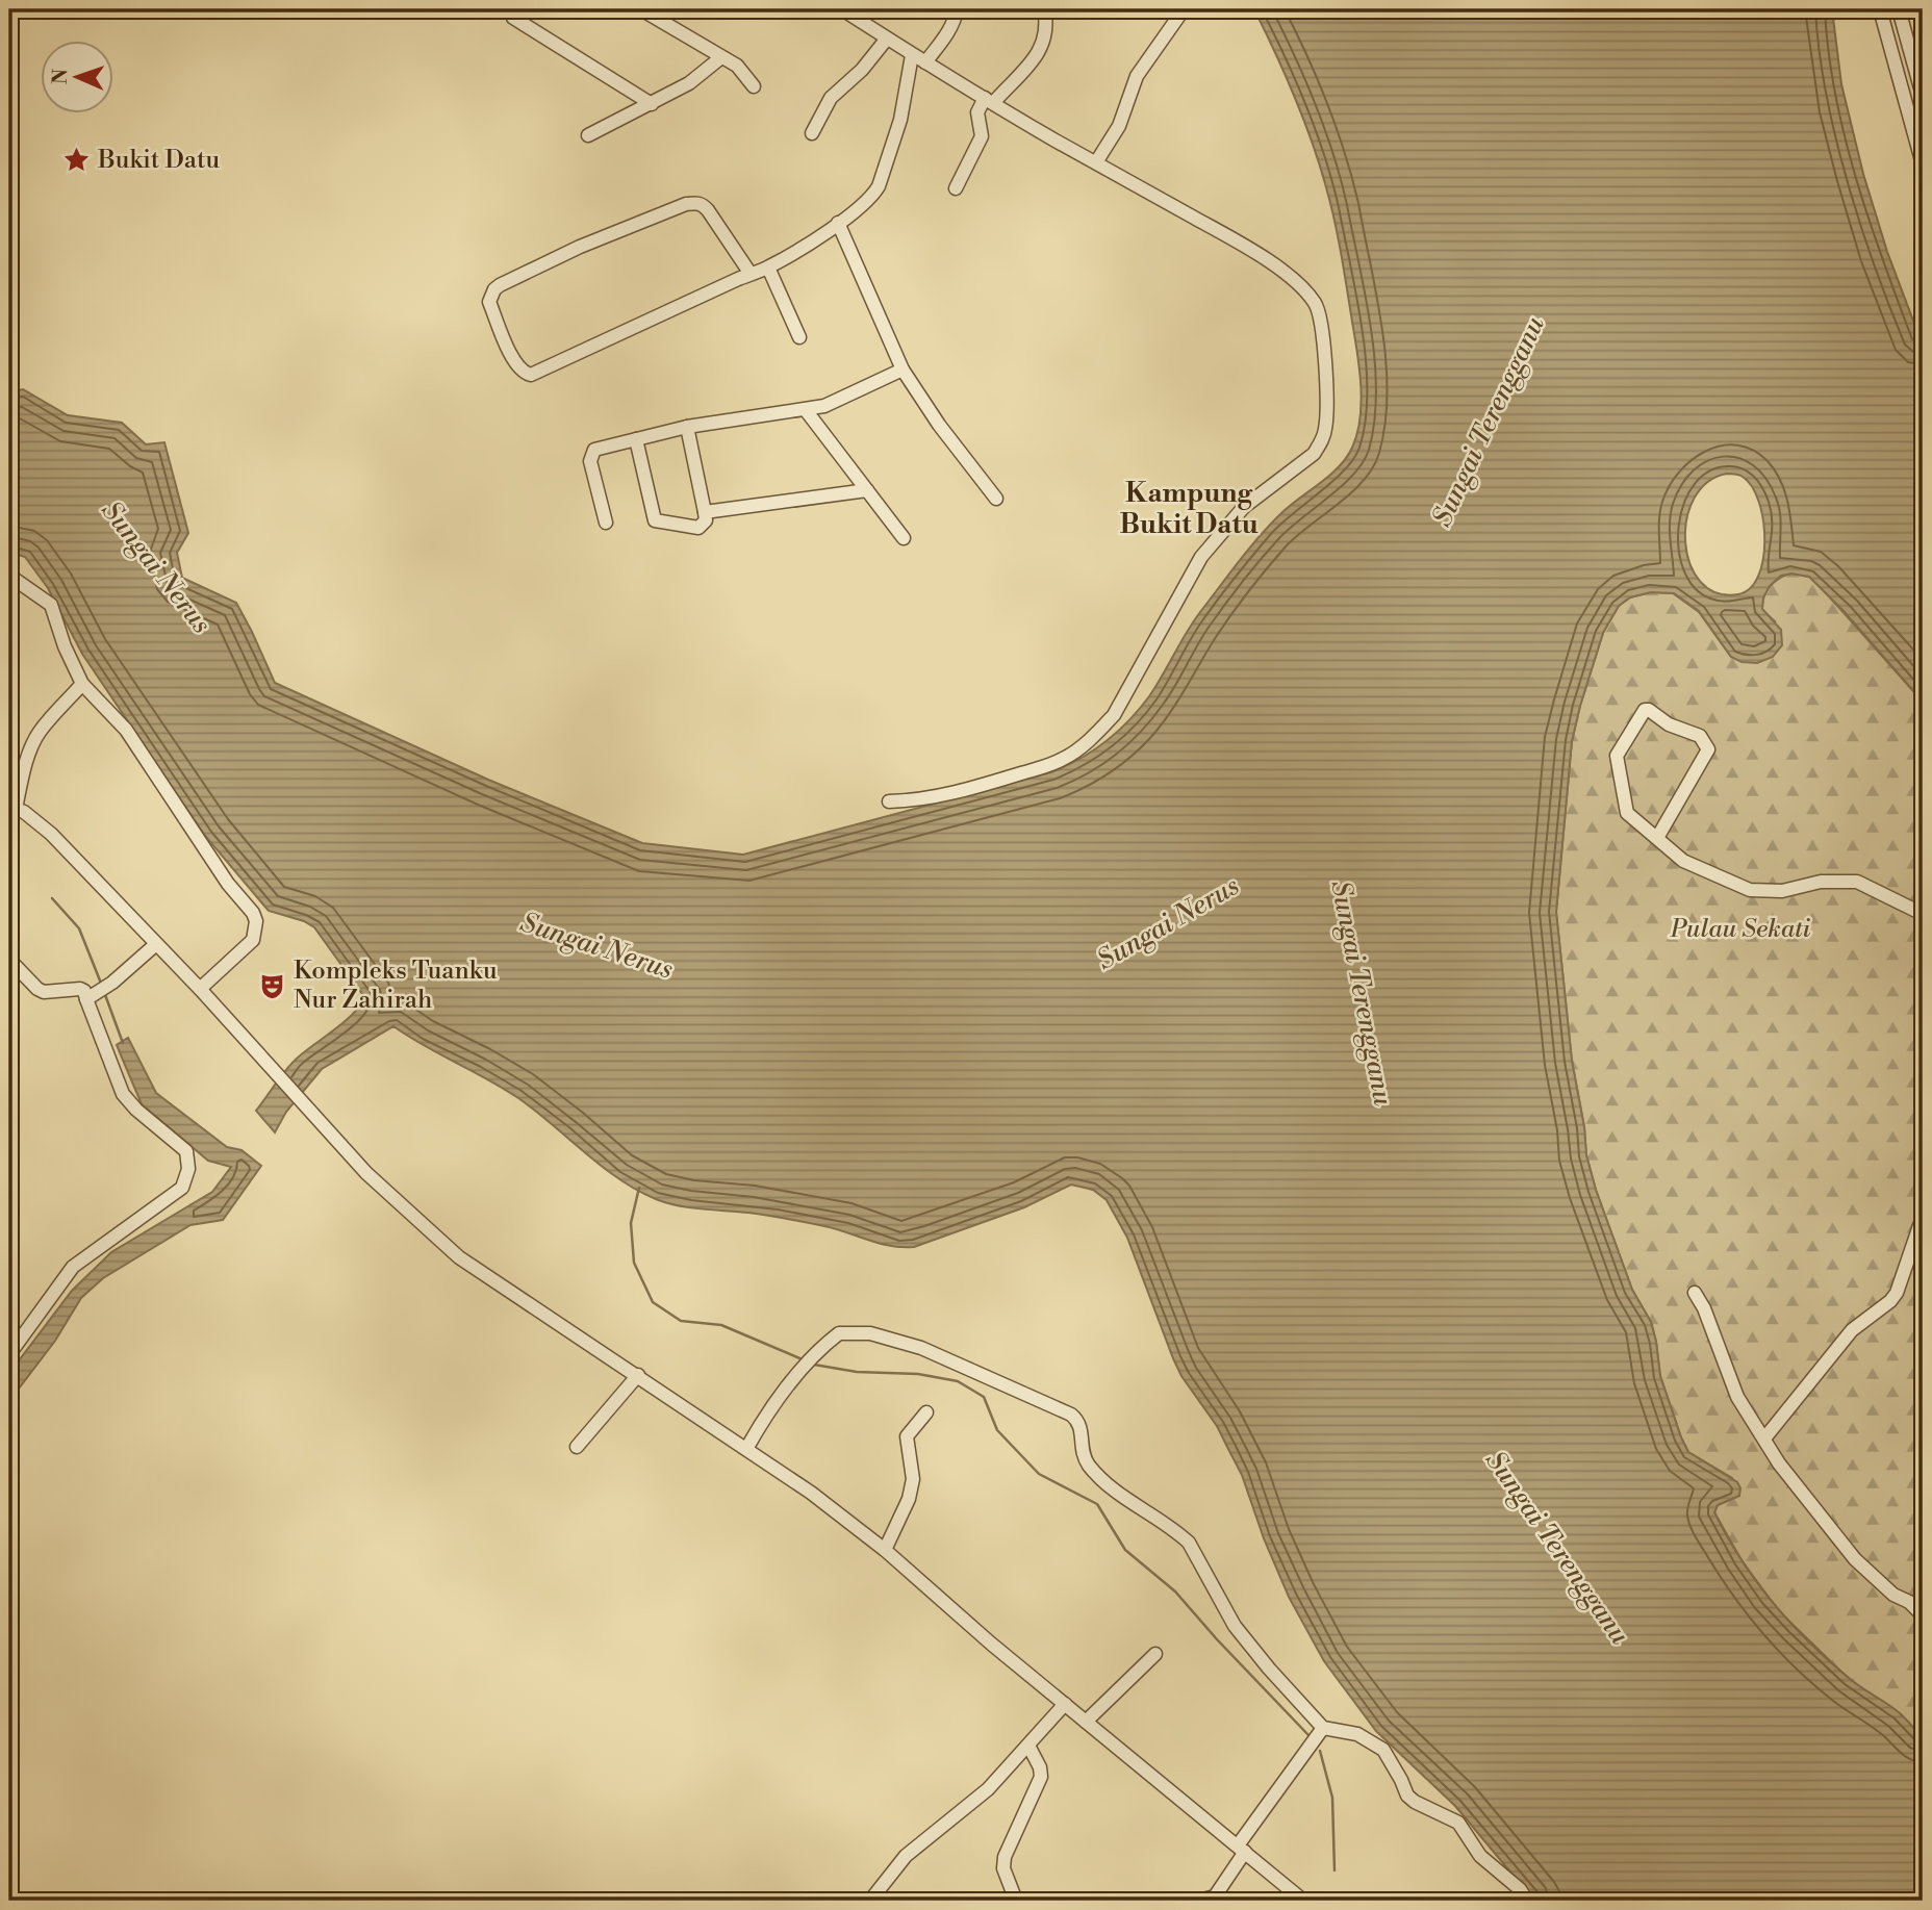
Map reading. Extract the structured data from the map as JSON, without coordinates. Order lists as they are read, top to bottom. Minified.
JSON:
{"districts":["Kampung Bukit Datu"],"water":["Sungai Terengganu","Sungai Nerus"],"parks":["Pulau Sekati"],"places":{"place":["Bukit Datu"],"theatre":["Kompleks Tuanku Nur Zahirah"]},"north":"left"}
